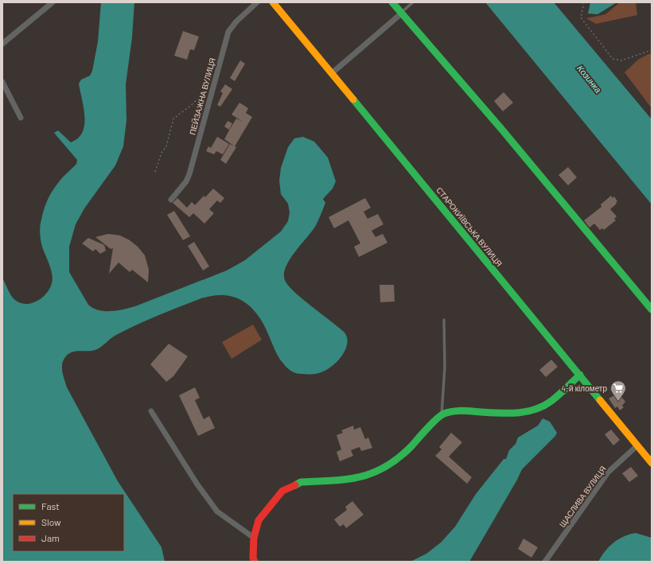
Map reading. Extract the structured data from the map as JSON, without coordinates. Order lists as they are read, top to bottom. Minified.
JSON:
{"streets":{"street":["ПЕЙЗАЖНА ВУЛИЦЯ","СТАРОКИЇВСЬКА ВУЛИЦЯ","ЩАСЛИВА ВУЛИЦЯ"]},"crossings":[["СТАРОКИЇВСЬКА ВУЛИЦЯ","ЩАСЛИВА ВУЛИЦЯ"]],"water":["Козинка"],"places":{"supermarket":["4-й кілометр"]},"legend":["Fast","Slow","Jam"]}
